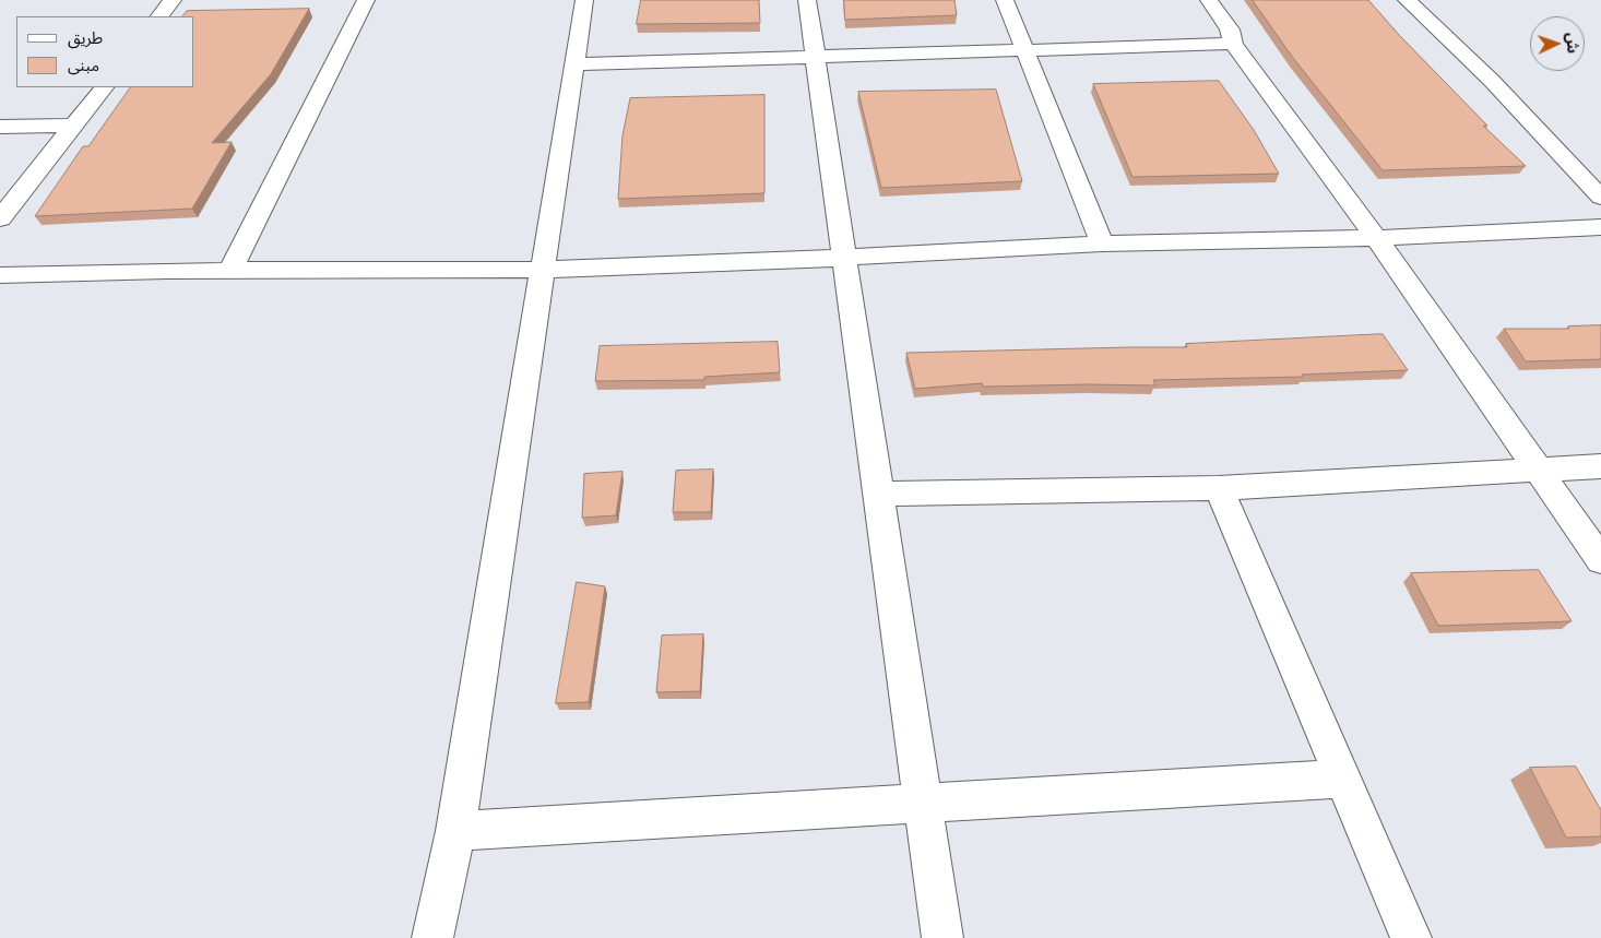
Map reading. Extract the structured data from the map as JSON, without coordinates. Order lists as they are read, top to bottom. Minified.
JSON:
{"legend":["طريق","مبنى"],"north":"right"}
